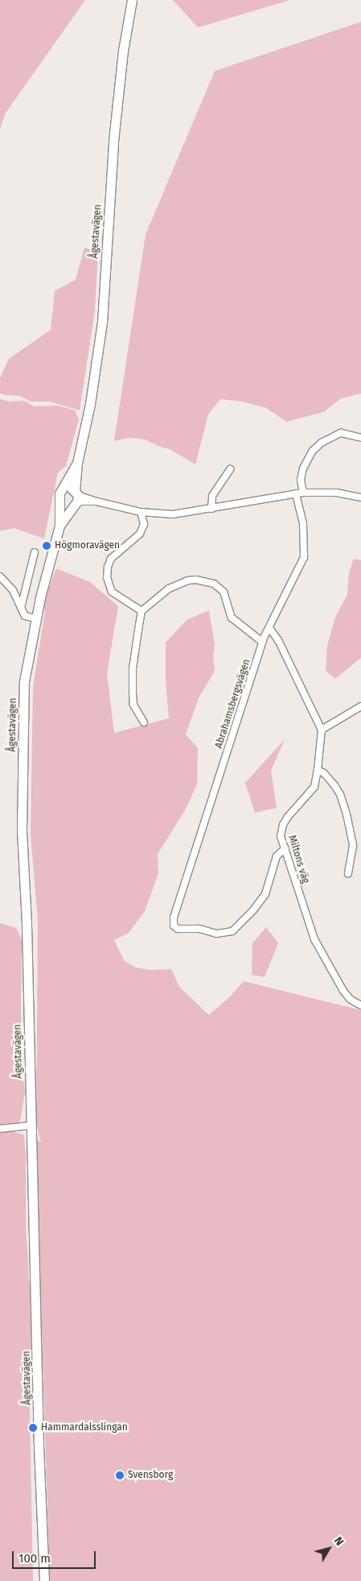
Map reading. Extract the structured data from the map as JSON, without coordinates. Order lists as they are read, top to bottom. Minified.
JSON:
{"streets":{"main road":["Ågestavägen"],"street":["Abrahamsbergsvägen","Miltons väg"]},"crossings":[["Abrahamsbergsvägen","Miltons väg"]],"places":["Högmoravägen","Hammardalsslingan","Svensborg"],"scale_bar":"100 m","north":"top right"}
